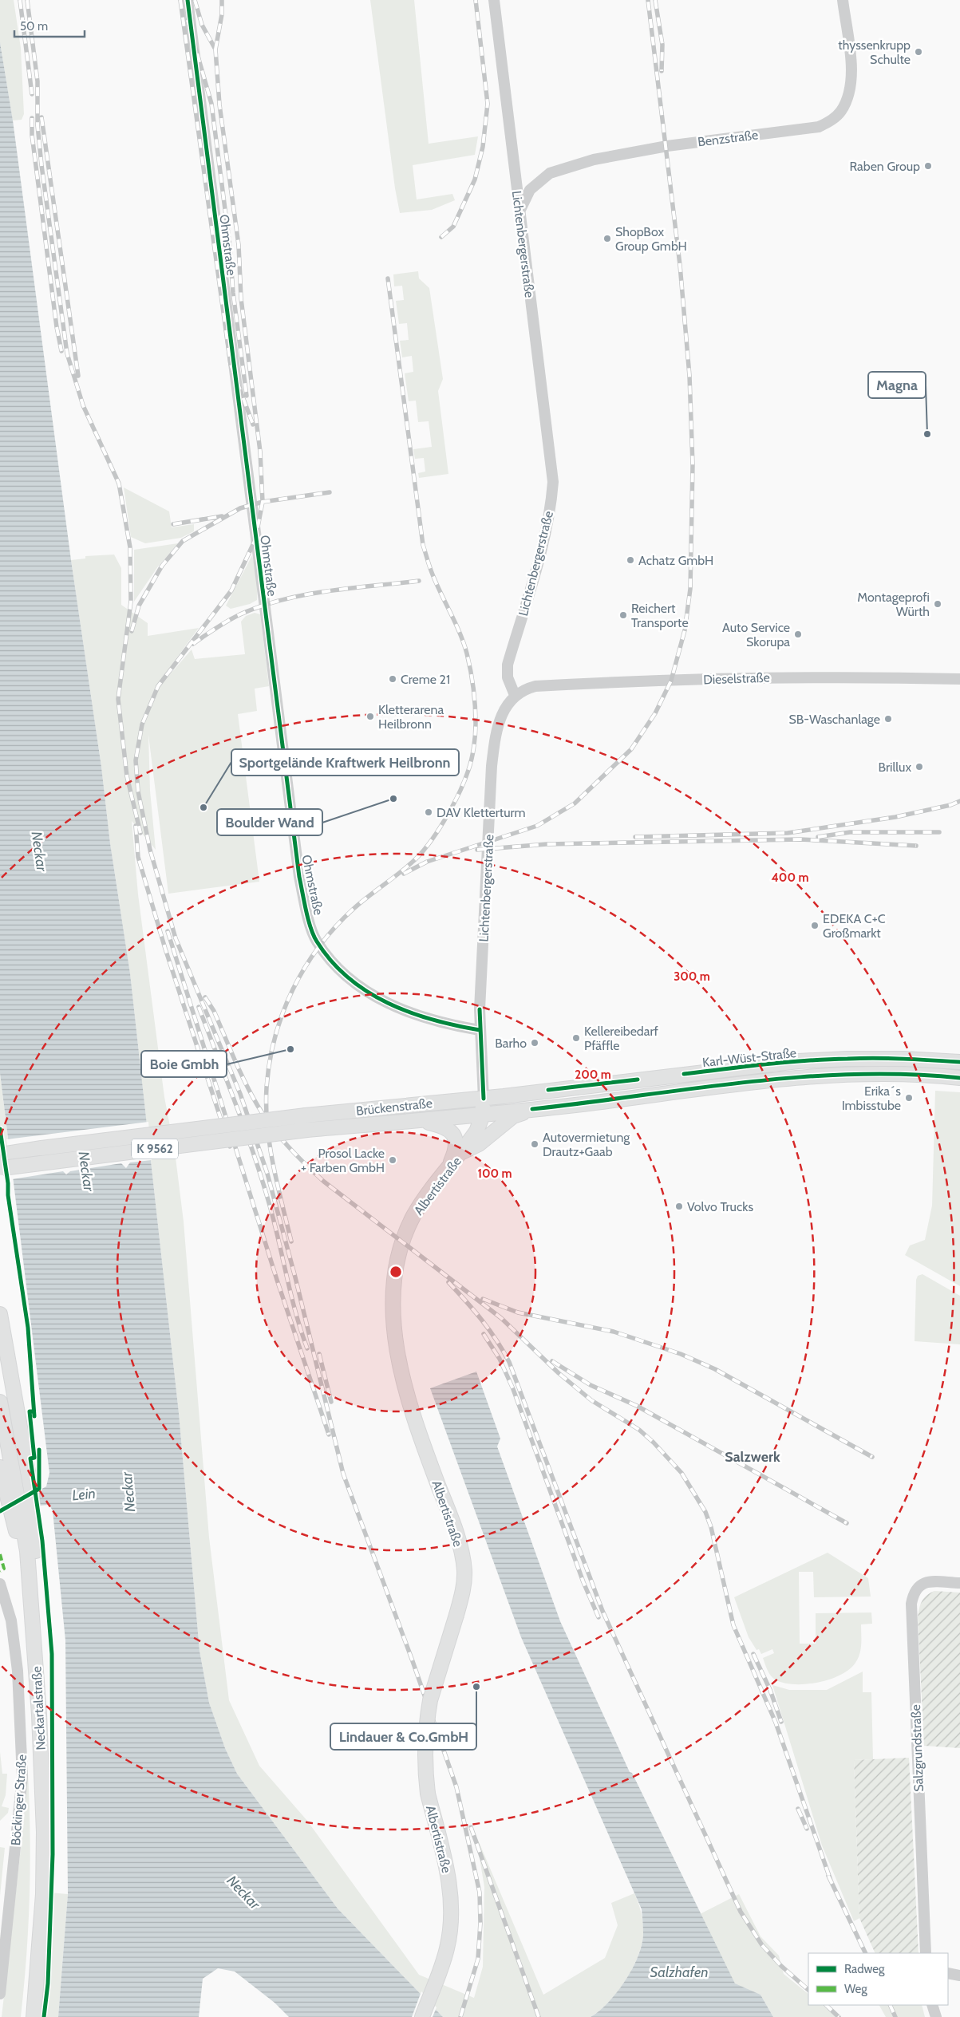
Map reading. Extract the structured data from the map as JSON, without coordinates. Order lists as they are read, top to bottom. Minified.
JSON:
{"streets":{"main road":["Karl-Wüst-Straße","Brückenstraße","K 9562","Albertistraße","Neckartalstraße"],"street":["Benzstraße","Lichtenbergerstraße","Ohmstraße","Dieselstraße","Salzgrundstraße","Böckinger Straße"]},"crossings":[["Benzstraße","Lichtenbergerstraße"],["Lichtenbergerstraße","Ohmstraße"],["Lichtenbergerstraße","Dieselstraße"],["Lichtenbergerstraße","Karl-Wüst-Straße"],["Lichtenbergerstraße","Brückenstraße"],["Lichtenbergerstraße","Albertistraße"],["Karl-Wüst-Straße","Brückenstraße"],["Karl-Wüst-Straße","Albertistraße"],["Brückenstraße","K 9562"],["Brückenstraße","Albertistraße"]],"districts":["Salzwerk"],"water":["Neckar","Lein","Salzhafen"],"places":["thyssenkrupp Schulte","Raben Group","ShopBox Group GmbH","Magna","Achatz GmbH","Montageprofi Würth","Reichert Transporte","Auto Service Skorupa","Creme 21","Kletterarena Heilbronn","SB-Waschanlage","Brillux","Boulder Wand","Sportgelände Kraftwerk Heilbronn","DAV Kletterturm","EDEKA C+C Großmarkt","Kellereibedarf Pfäffle","Barho","Boie Gmbh","Erika´s Imbisstube","Autovermietung Drautz+Gaab","Prosol Lacke + Farben GmbH","Volvo Trucks","Lindauer & Co.GmbH"],"legend":["Radweg","Weg"],"scale_bar":"50 m","rings":["400 m","300 m","200 m","100 m"]}
